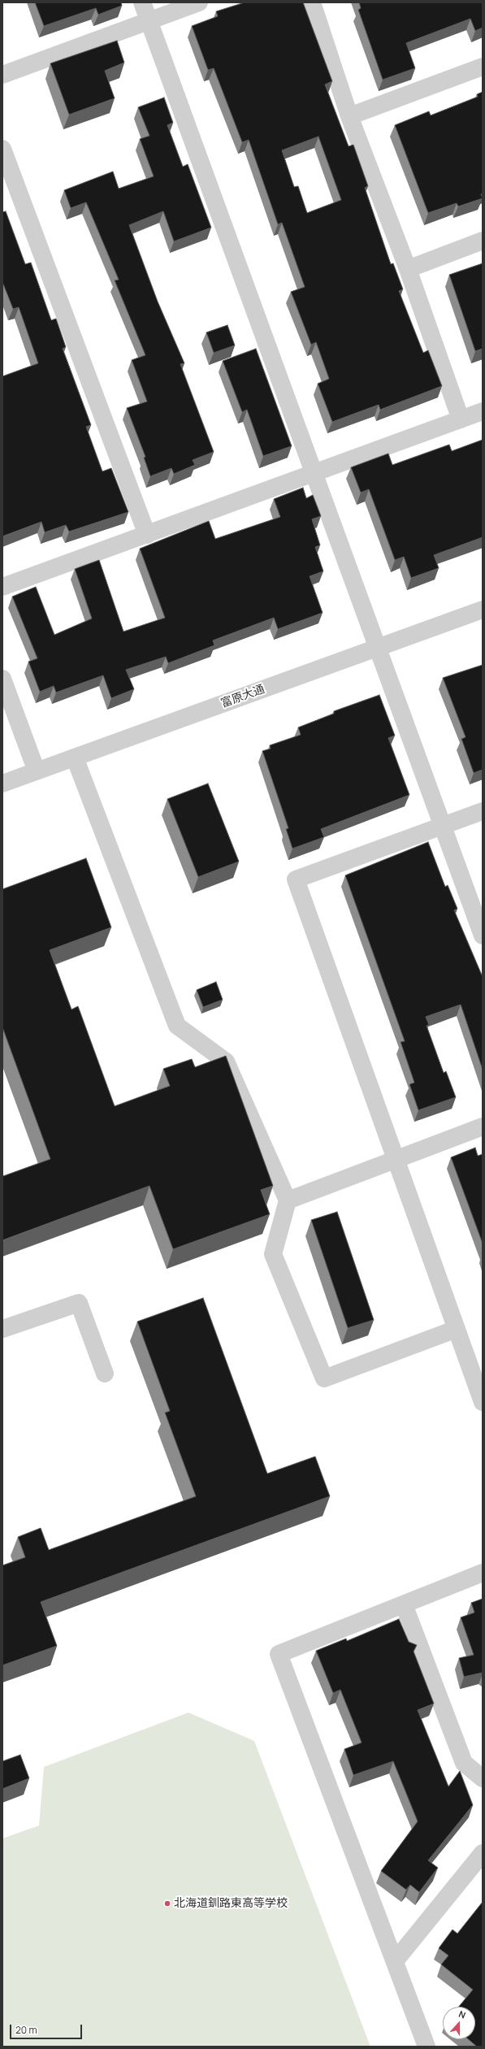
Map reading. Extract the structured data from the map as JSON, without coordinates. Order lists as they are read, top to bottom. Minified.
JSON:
{"streets":{"street":["富原大通"]},"places":["北海道釧路東高等学校"],"scale_bar":"20 m","north":"top"}
